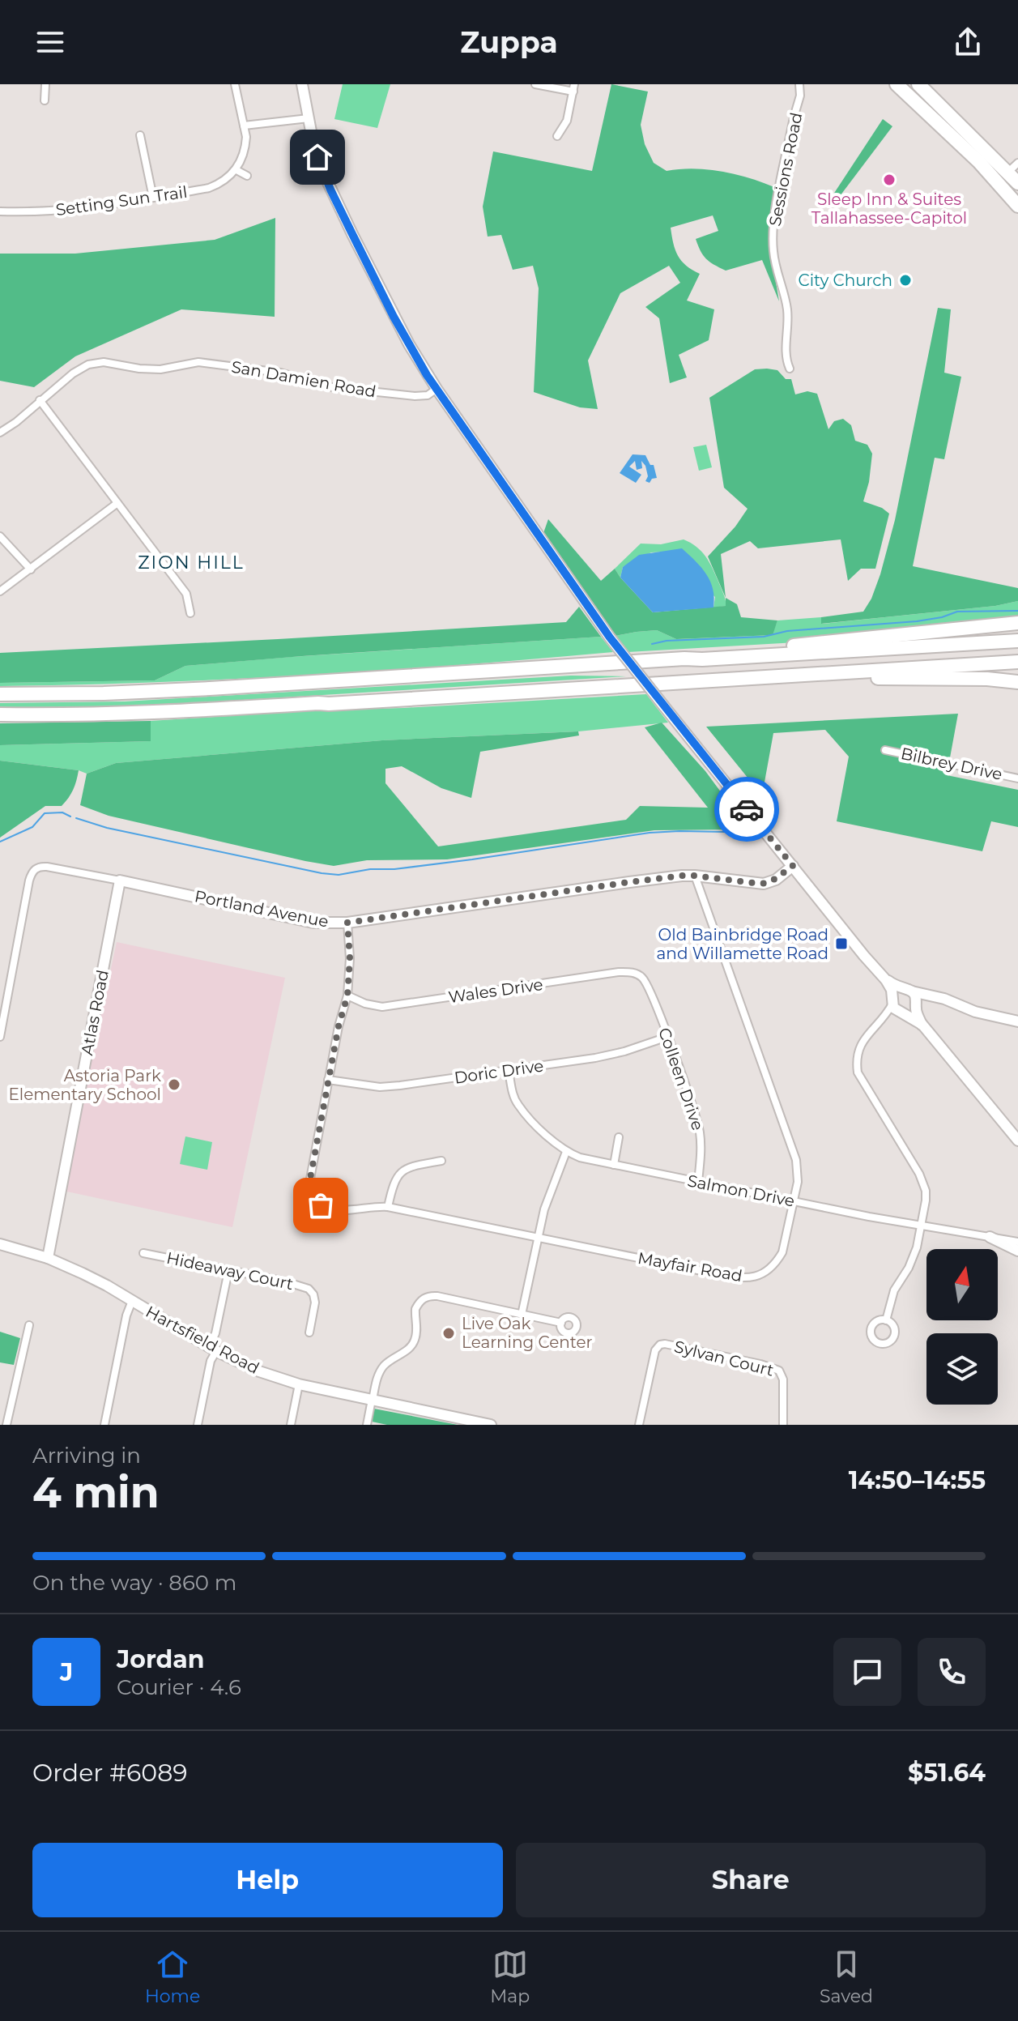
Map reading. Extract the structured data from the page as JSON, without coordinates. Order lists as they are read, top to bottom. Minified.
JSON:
{"streets":{"street":["Sessions Road","Setting Sun Trail","San Damien Road","Bilbrey Drive","Portland Avenue","Wales Drive","Atlas Road","Doric Drive","Colleen Drive","Salmon Drive","Mayfair Road","Hideaway Court","Hartsfield Road","Sylvan Court"]},"crossings":[["Portland Avenue","Atlas Road"],["Portland Avenue","Mayfair Road"],["Wales Drive","Colleen Drive"],["Atlas Road","Hartsfield Road"],["Doric Drive","Colleen Drive"],["Doric Drive","Salmon Drive"],["Doric Drive","Mayfair Road"],["Colleen Drive","Salmon Drive"],["Salmon Drive","Mayfair Road"]],"districts":["ZION HILL"],"places":{"other":["Sleep Inn & Suites Tallahassee-Capitol","City Church","Astoria Park Elementary School","Live Oak Learning Center"],"transit":["Old Bainbridge Road and Willamette Road"]},"north":"top","page":{"header":"Zuppa","heading":["4 min","Arriving in","14:50–14:55"],"panel":["Jordan","Courier · 4.6","Order #6089","$51.64"],"bar":"On the way · 860 m","round":"J","buttons":["Help","Share"],"tabs":["Home","Map","Saved"]}}
